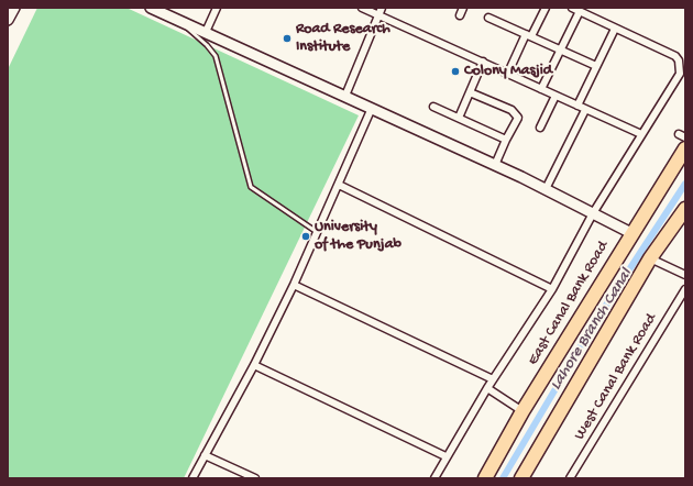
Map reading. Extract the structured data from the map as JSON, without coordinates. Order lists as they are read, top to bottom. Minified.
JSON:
{"streets":{"highway":["East Canal Bank Road"],"street":["West Canal Bank Road"]},"water":["Lahore Branch Canal"],"places":["Road Research Institute","Colony Masjid","University of the Punjab"]}
